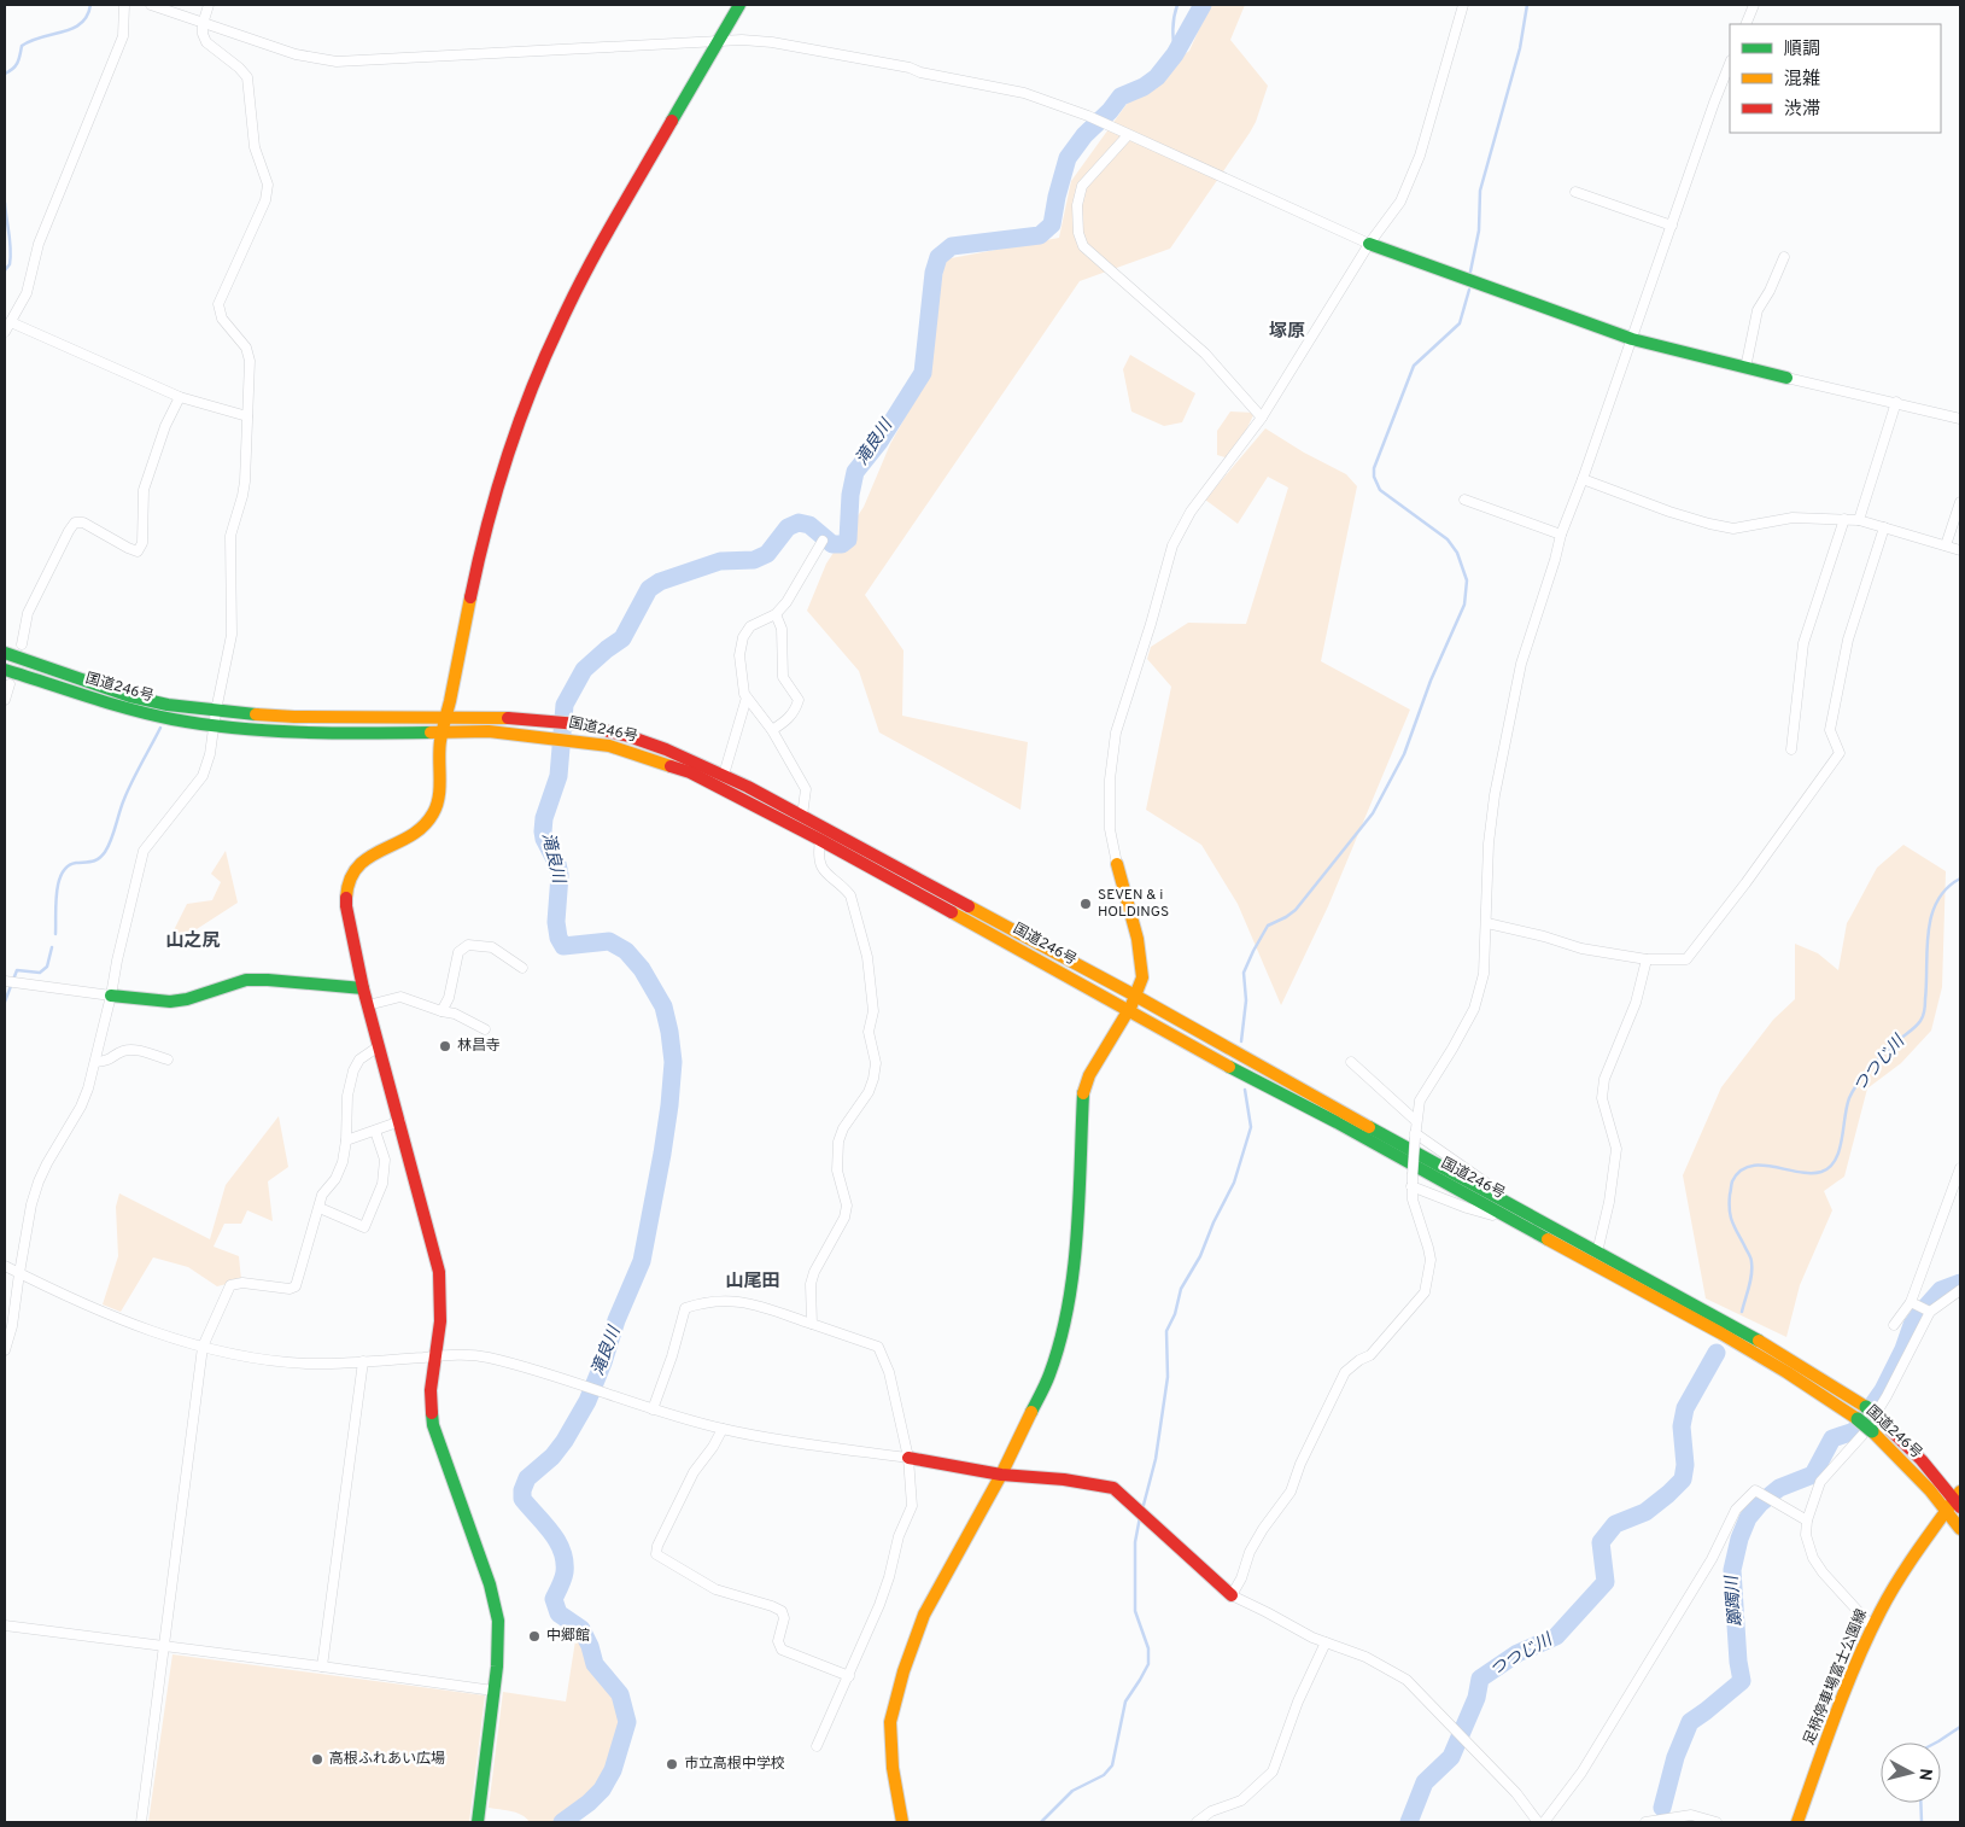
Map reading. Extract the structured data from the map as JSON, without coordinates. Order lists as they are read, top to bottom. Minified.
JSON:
{"streets":{"main road":["国道246号","足柄停車場富士公園線"]},"crossings":[["国道246号","足柄停車場富士公園線"]],"districts":["塚原","山之尻","山尾田"],"water":["滝良川","つつじ川","躑躅川"],"places":["SEVEN & i HOLDINGS","林昌寺","中郷館","高根ふれあい広場","市立高根中学校"],"legend":["順調","混雑","渋滞"],"north":"right"}
